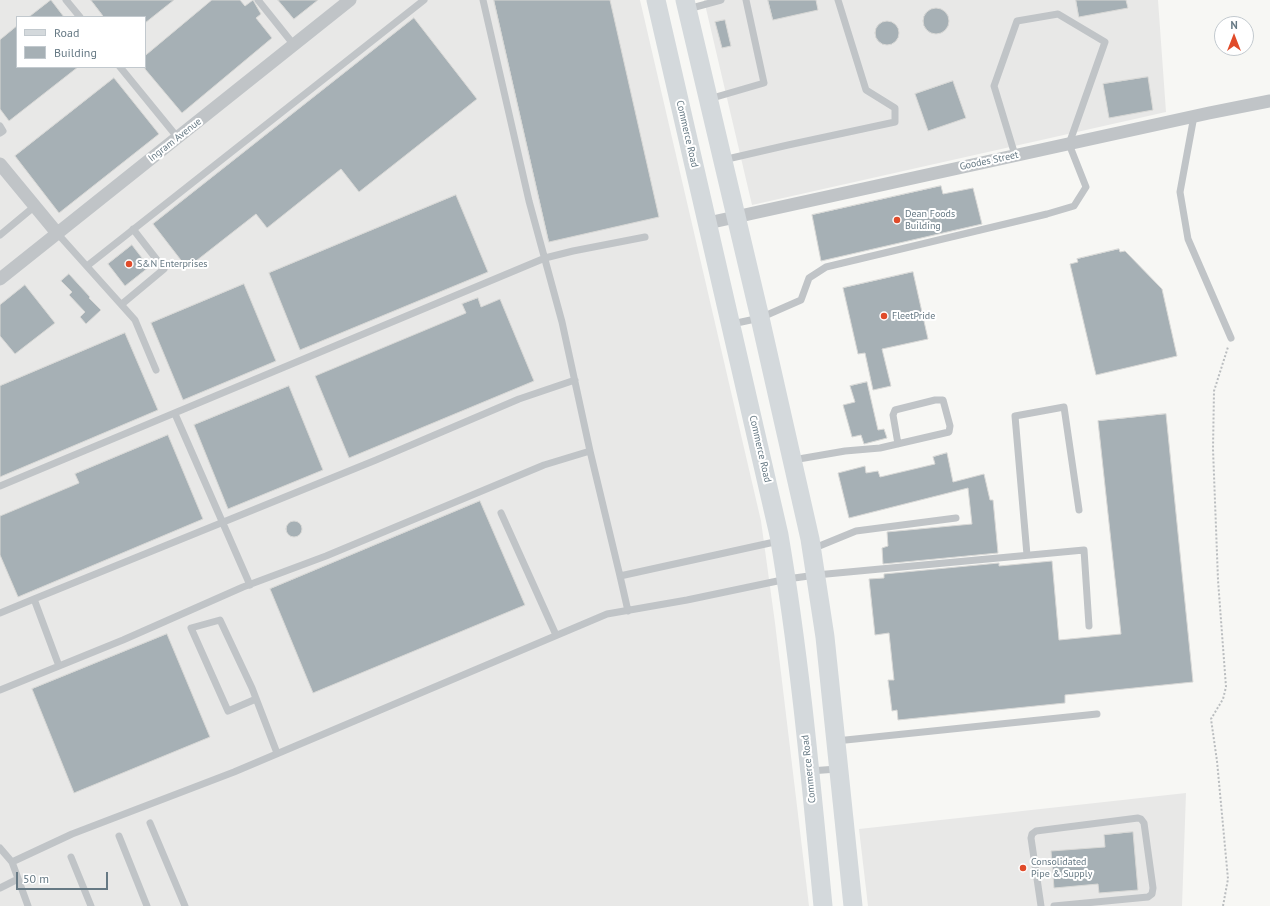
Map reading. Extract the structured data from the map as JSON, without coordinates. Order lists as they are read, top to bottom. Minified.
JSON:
{"streets":{"main road":["Commerce Road"],"street":["Ingram Avenue","Goodes Street"]},"crossings":[["Commerce Road","Goodes Street"]],"places":["Dean Foods Building","S&N Enterprises","FleetPride","Consolidated Pipe & Supply"],"legend":["Road","Building"],"scale_bar":"50 m","north":"top"}
